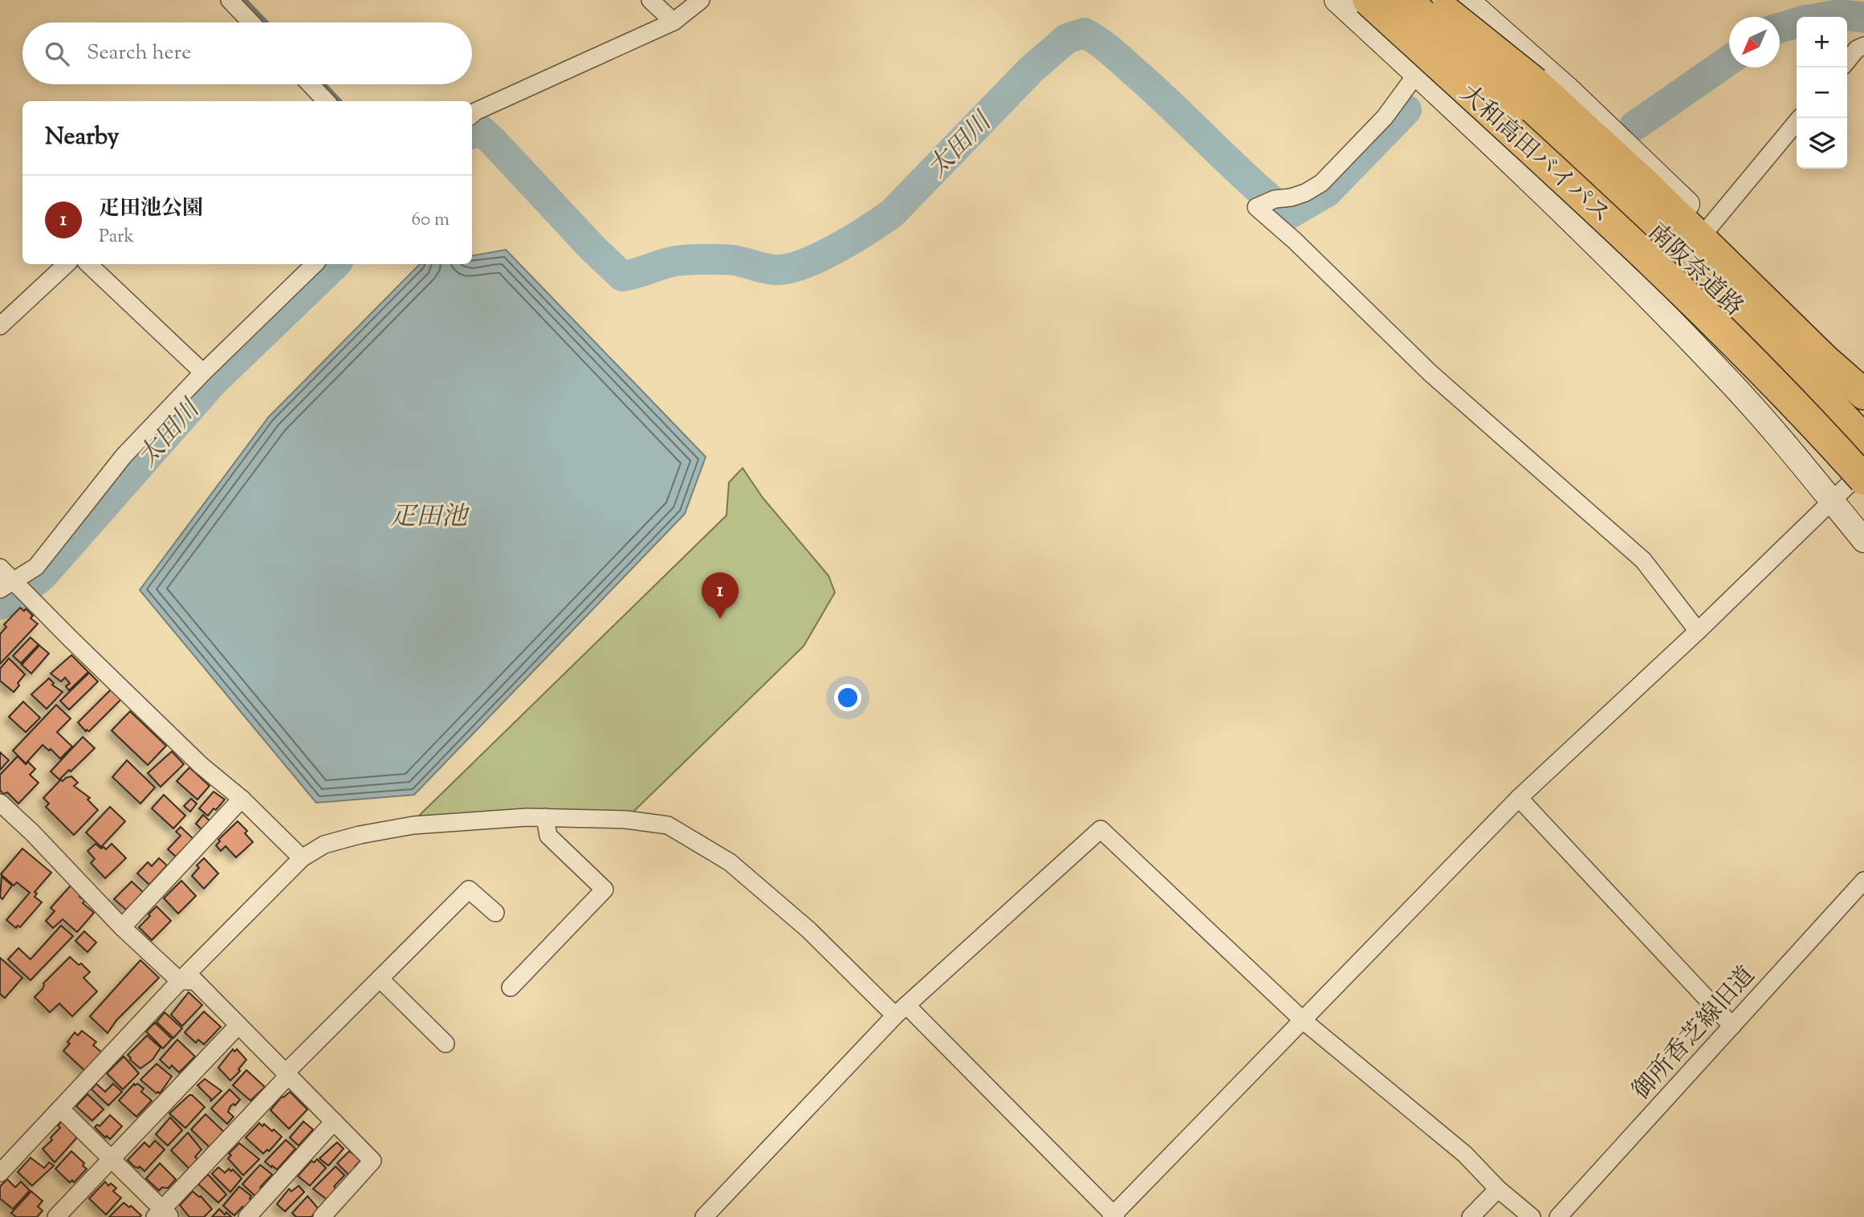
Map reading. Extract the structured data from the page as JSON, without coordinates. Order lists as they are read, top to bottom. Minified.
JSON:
{"streets":{"highway":["大和高田バイパス","南阪奈道路"],"street":["御所香芝線旧道"]},"crossings":[["大和高田バイパス","南阪奈道路"]],"water":["太田川","疋田池"],"north":"bottom left","page":{"map_buttons":["+","−"],"search":"Search here","heading":"Nearby","list":[{"mark":"1","name":"疋田池公園","note":"Park","value":"60 m"}],"pins":"1"}}
